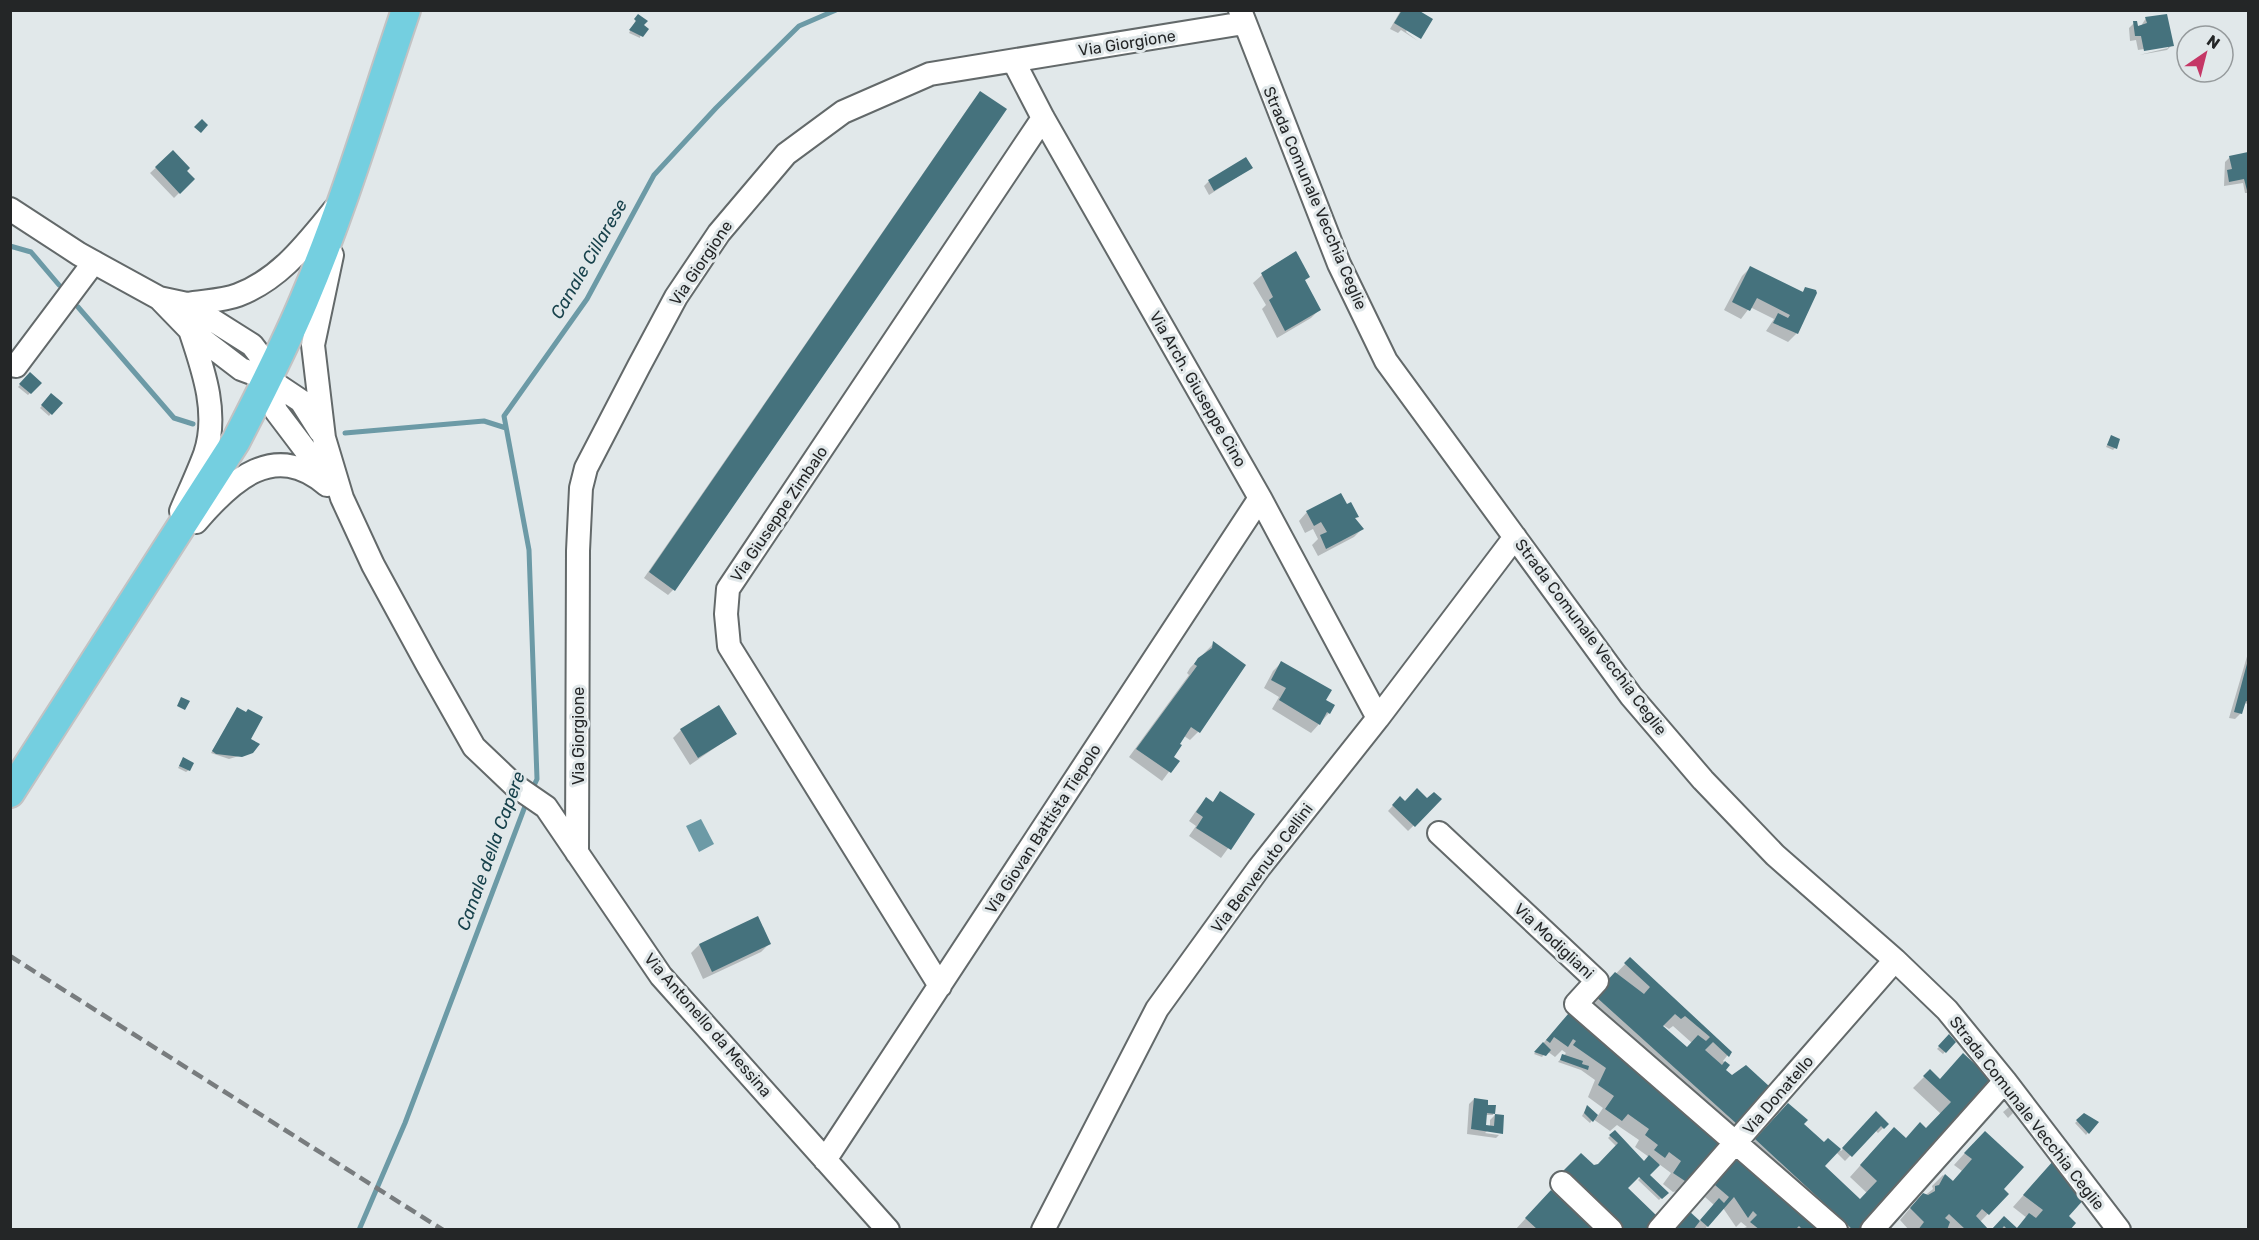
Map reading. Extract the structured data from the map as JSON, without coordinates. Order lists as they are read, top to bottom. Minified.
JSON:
{"streets":{"street":["Via Giorgione","Strada Comunale Vecchia Ceglie","Via Arch. Giuseppe Cino","Via Giuseppe Zimbalo","Via Giovan Battista Tiepolo","Via Benvenuto Cellini","Via Modigliani","Via Antonello da Messina","Via Donatello"]},"crossings":[["Via Giorgione","Strada Comunale Vecchia Ceglie"],["Via Giorgione","Via Arch. Giuseppe Cino"],["Via Giorgione","Via Antonello da Messina"],["Strada Comunale Vecchia Ceglie","Via Benvenuto Cellini"],["Strada Comunale Vecchia Ceglie","Via Donatello"],["Via Arch. Giuseppe Cino","Via Giuseppe Zimbalo"],["Via Arch. Giuseppe Cino","Via Giovan Battista Tiepolo"],["Via Arch. Giuseppe Cino","Via Benvenuto Cellini"],["Via Giuseppe Zimbalo","Via Giovan Battista Tiepolo"],["Via Giovan Battista Tiepolo","Via Antonello da Messina"],["Via Modigliani","Via Donatello"]],"water":["Canale Cillarese","Canale della Capere"],"north":"top right"}
